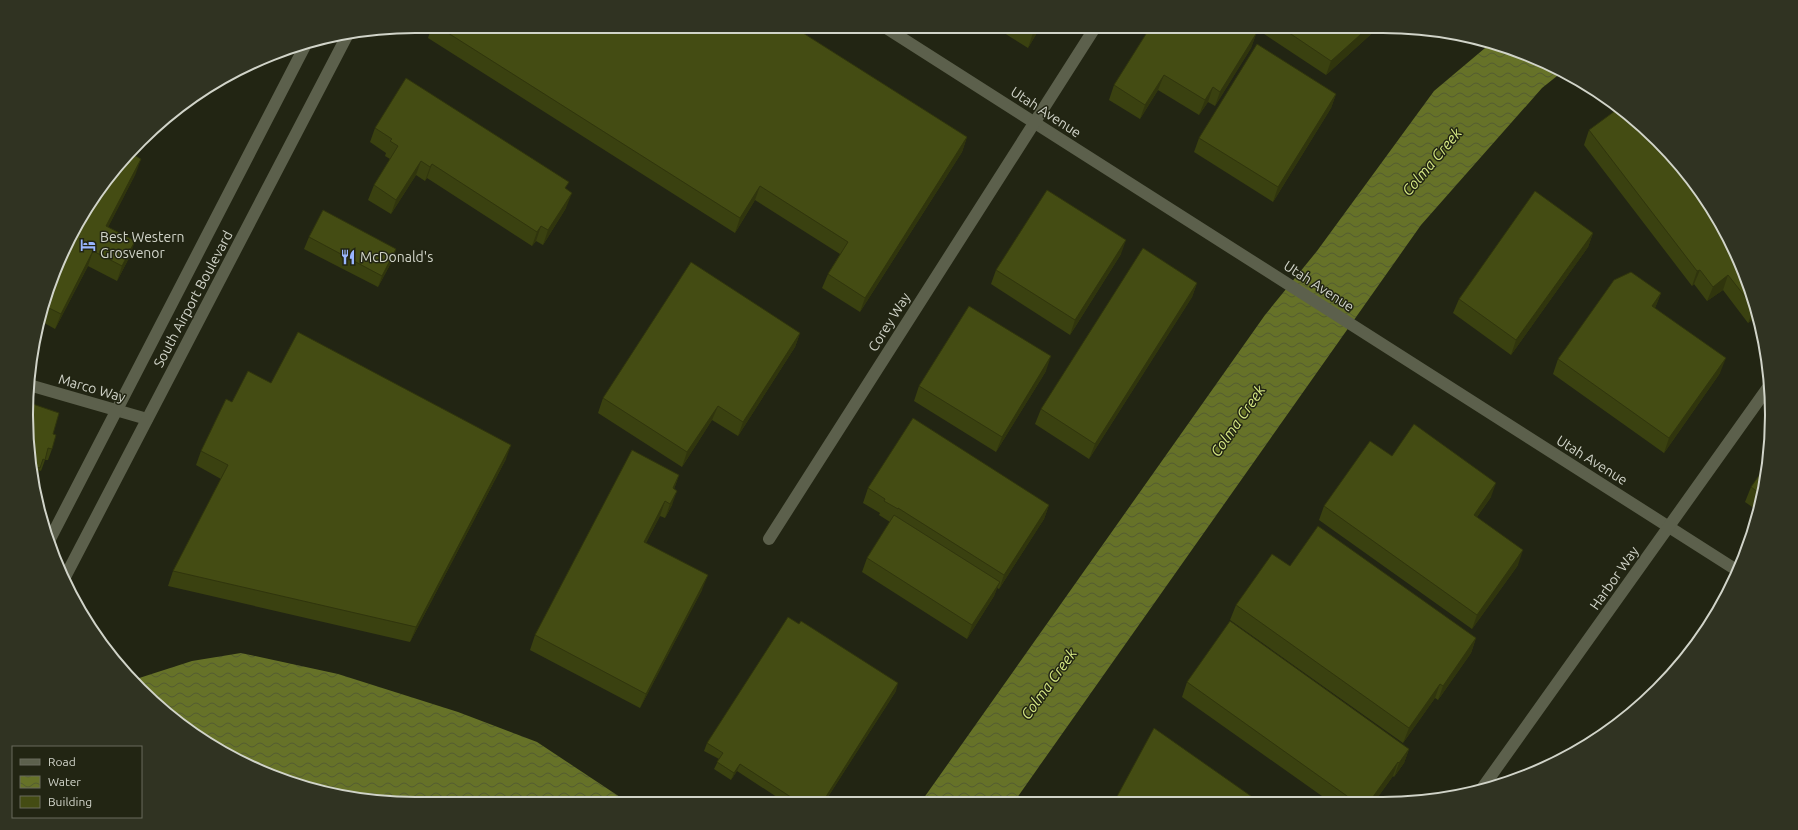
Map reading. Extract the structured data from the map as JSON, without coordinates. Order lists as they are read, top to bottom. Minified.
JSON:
{"streets":{"street":["Utah Avenue","South Airport Boulevard","Corey Way","Marco Way","Harbor Way"]},"crossings":[["Utah Avenue","Corey Way"],["Utah Avenue","Harbor Way"],["South Airport Boulevard","Marco Way"]],"water":["Colma Creek"],"places":{"hotel":["Best Western Grosvenor"],"restaurant":["McDonald's"]},"legend":["Road","Water","Building"]}
